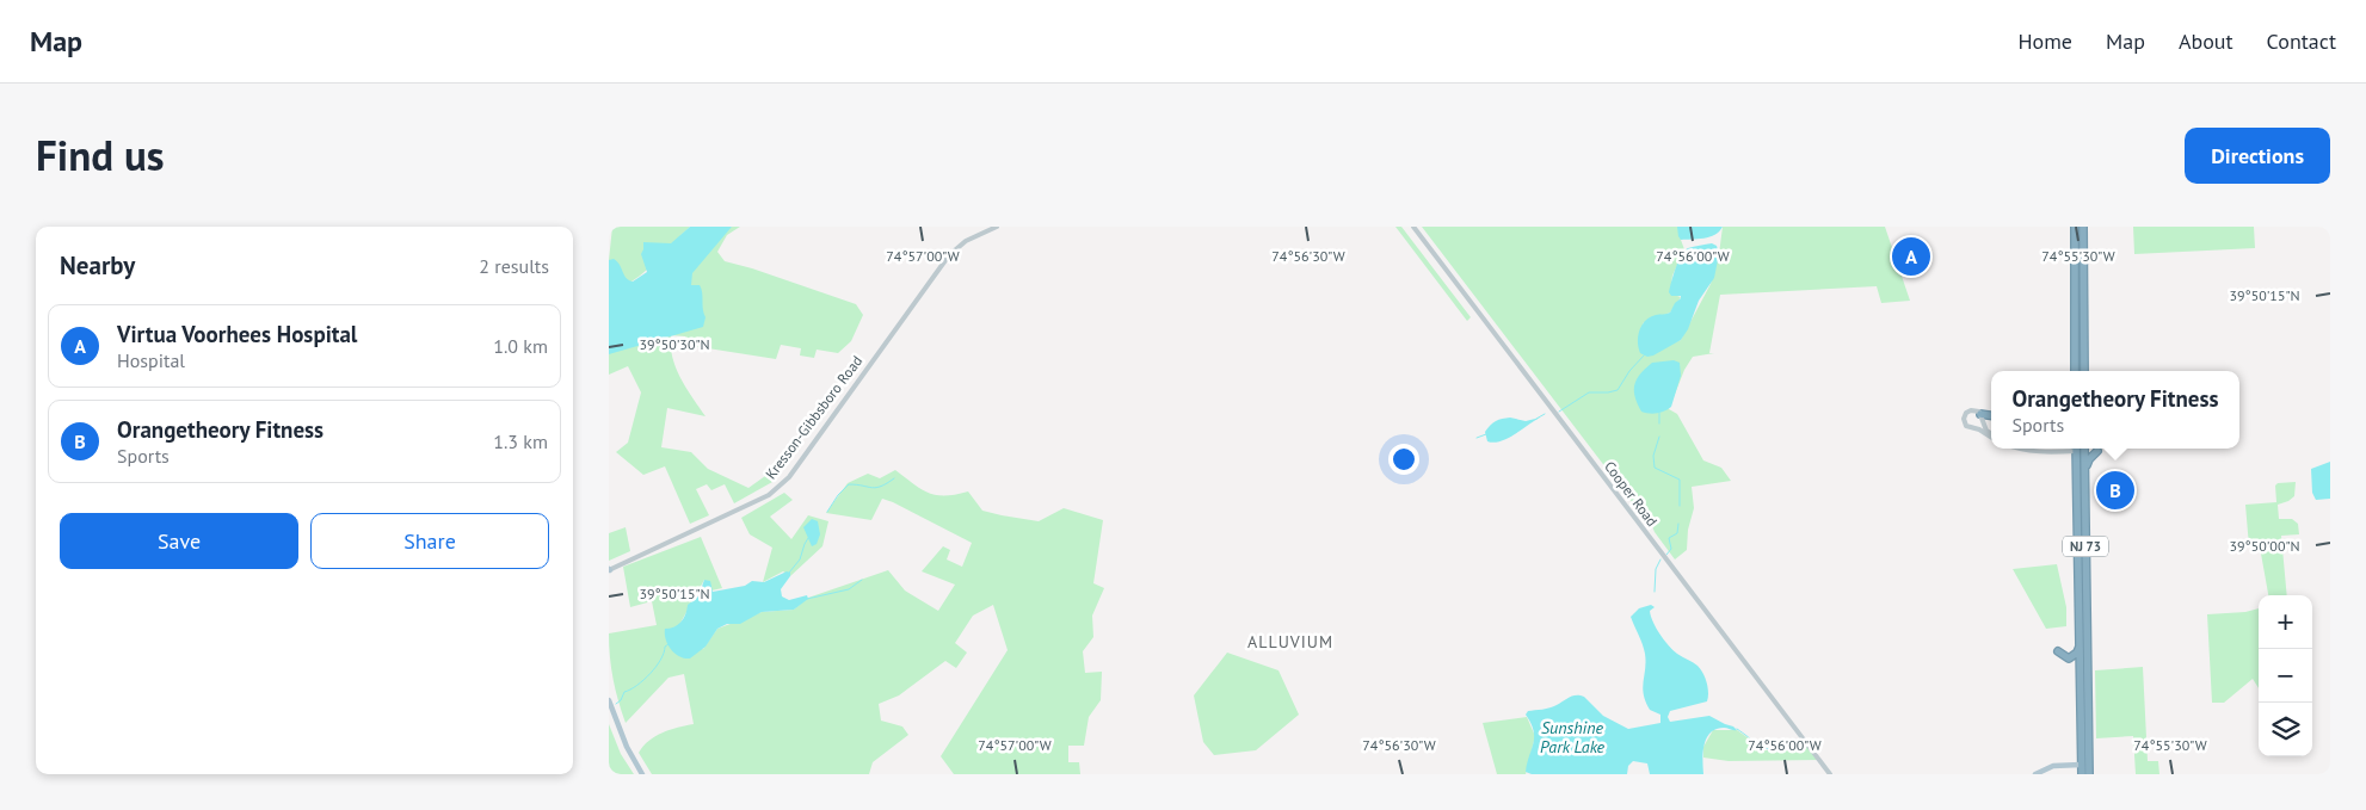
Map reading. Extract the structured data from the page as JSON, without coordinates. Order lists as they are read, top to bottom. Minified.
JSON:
{"streets":{"highway":["NJ 73"],"street":["Kresson-Gibbsboro Road","Cooper Road"]},"districts":["ALLUVIUM"],"water":["Sunshine Park Lake"],"page":{"header":"Map","nav":["Home","Map","About","Contact"],"title":"Find us","buttons":["Directions",["Save","Share"]],"heading":["Nearby","2 results"],"pins":["A","B"],"list":[{"mark":"A","name":"Virtua Voorhees Hospital","note":"Hospital","value":"1.0 km"},{"mark":"B","name":"Orangetheory Fitness","note":"Sports","value":"1.3 km"}],"popup":["Orangetheory Fitness","Sports"],"map_buttons":["+","−"]},"coordinates":["74°55'30\"W","74°57'00\"W","74°56'30\"W","74°56'00\"W","39°50'15\"N","39°50'30\"N","39°50'00\"N"]}
